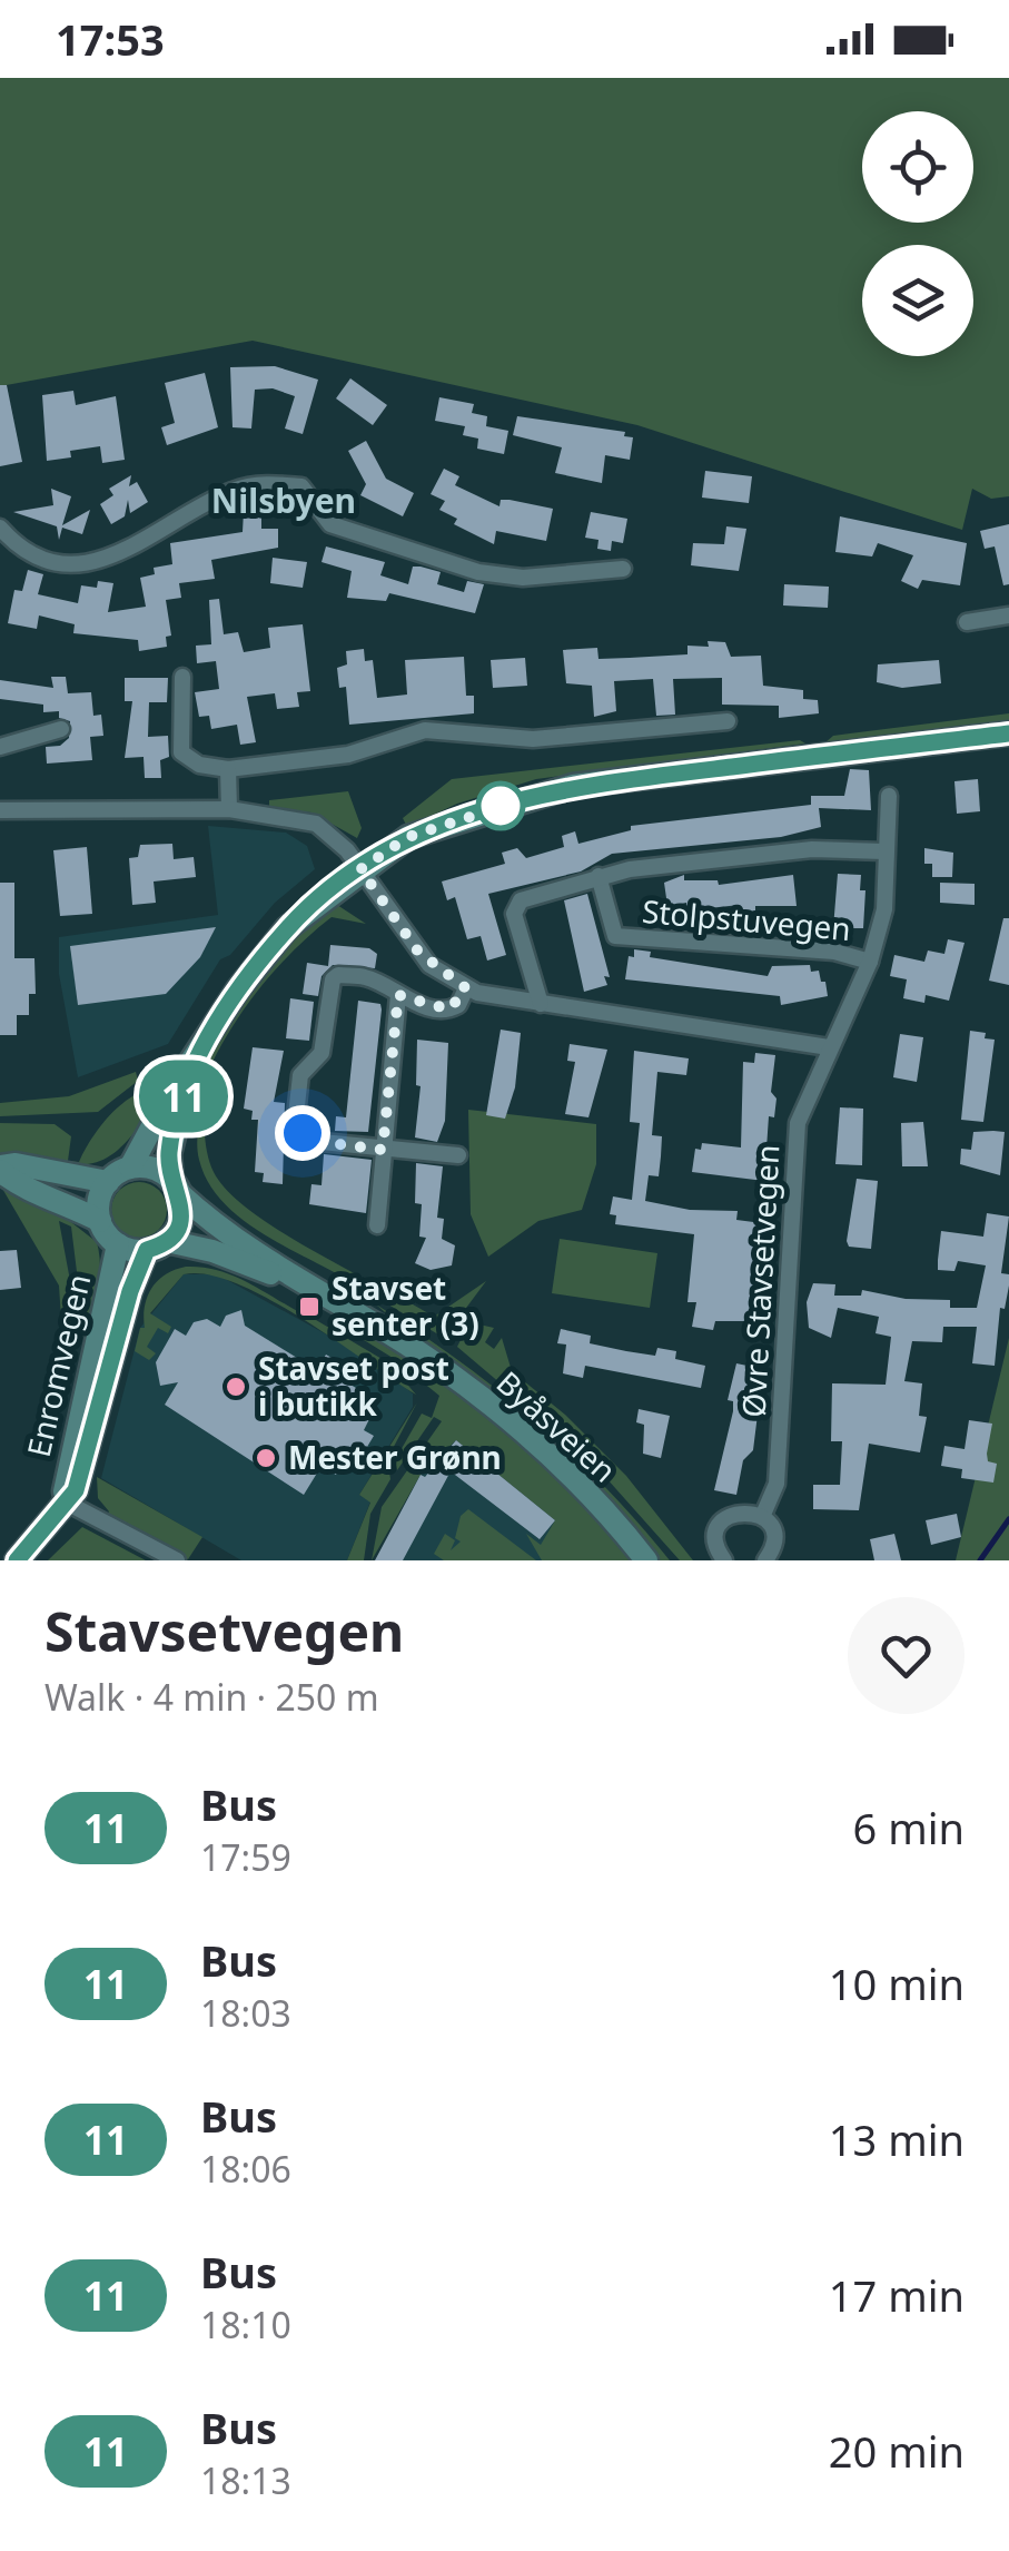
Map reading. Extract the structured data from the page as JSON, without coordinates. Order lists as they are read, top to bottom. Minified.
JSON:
{"streets":{"street":["Stolpstuvegen","Øvre Stavsetvegen","Enromvegen","Byåsveien"]},"crossings":[["Stolpstuvegen","Øvre Stavsetvegen"],["Enromvegen","Byåsveien"]],"districts":["Nilsbyen"],"places":{"transit":["Stavset senter (3)"],"other":["Stavset post i butikk","Mester Grønn"]},"lines":["bus line 11"],"page":{"status":"17:53","on_map":"11","heading":["Stavsetvegen","Walk · 4 min · 250 m"],"list":[{"mark":"11","name":"Bus","note":"17:59","value":"6 min"},{"mark":"11","name":"Bus","note":"18:03","value":"10 min"},{"mark":"11","name":"Bus","note":"18:06","value":"13 min"},{"mark":"11","name":"Bus","note":"18:10","value":"17 min"},{"mark":"11","name":"Bus","note":"18:13","value":"20 min"}]}}
